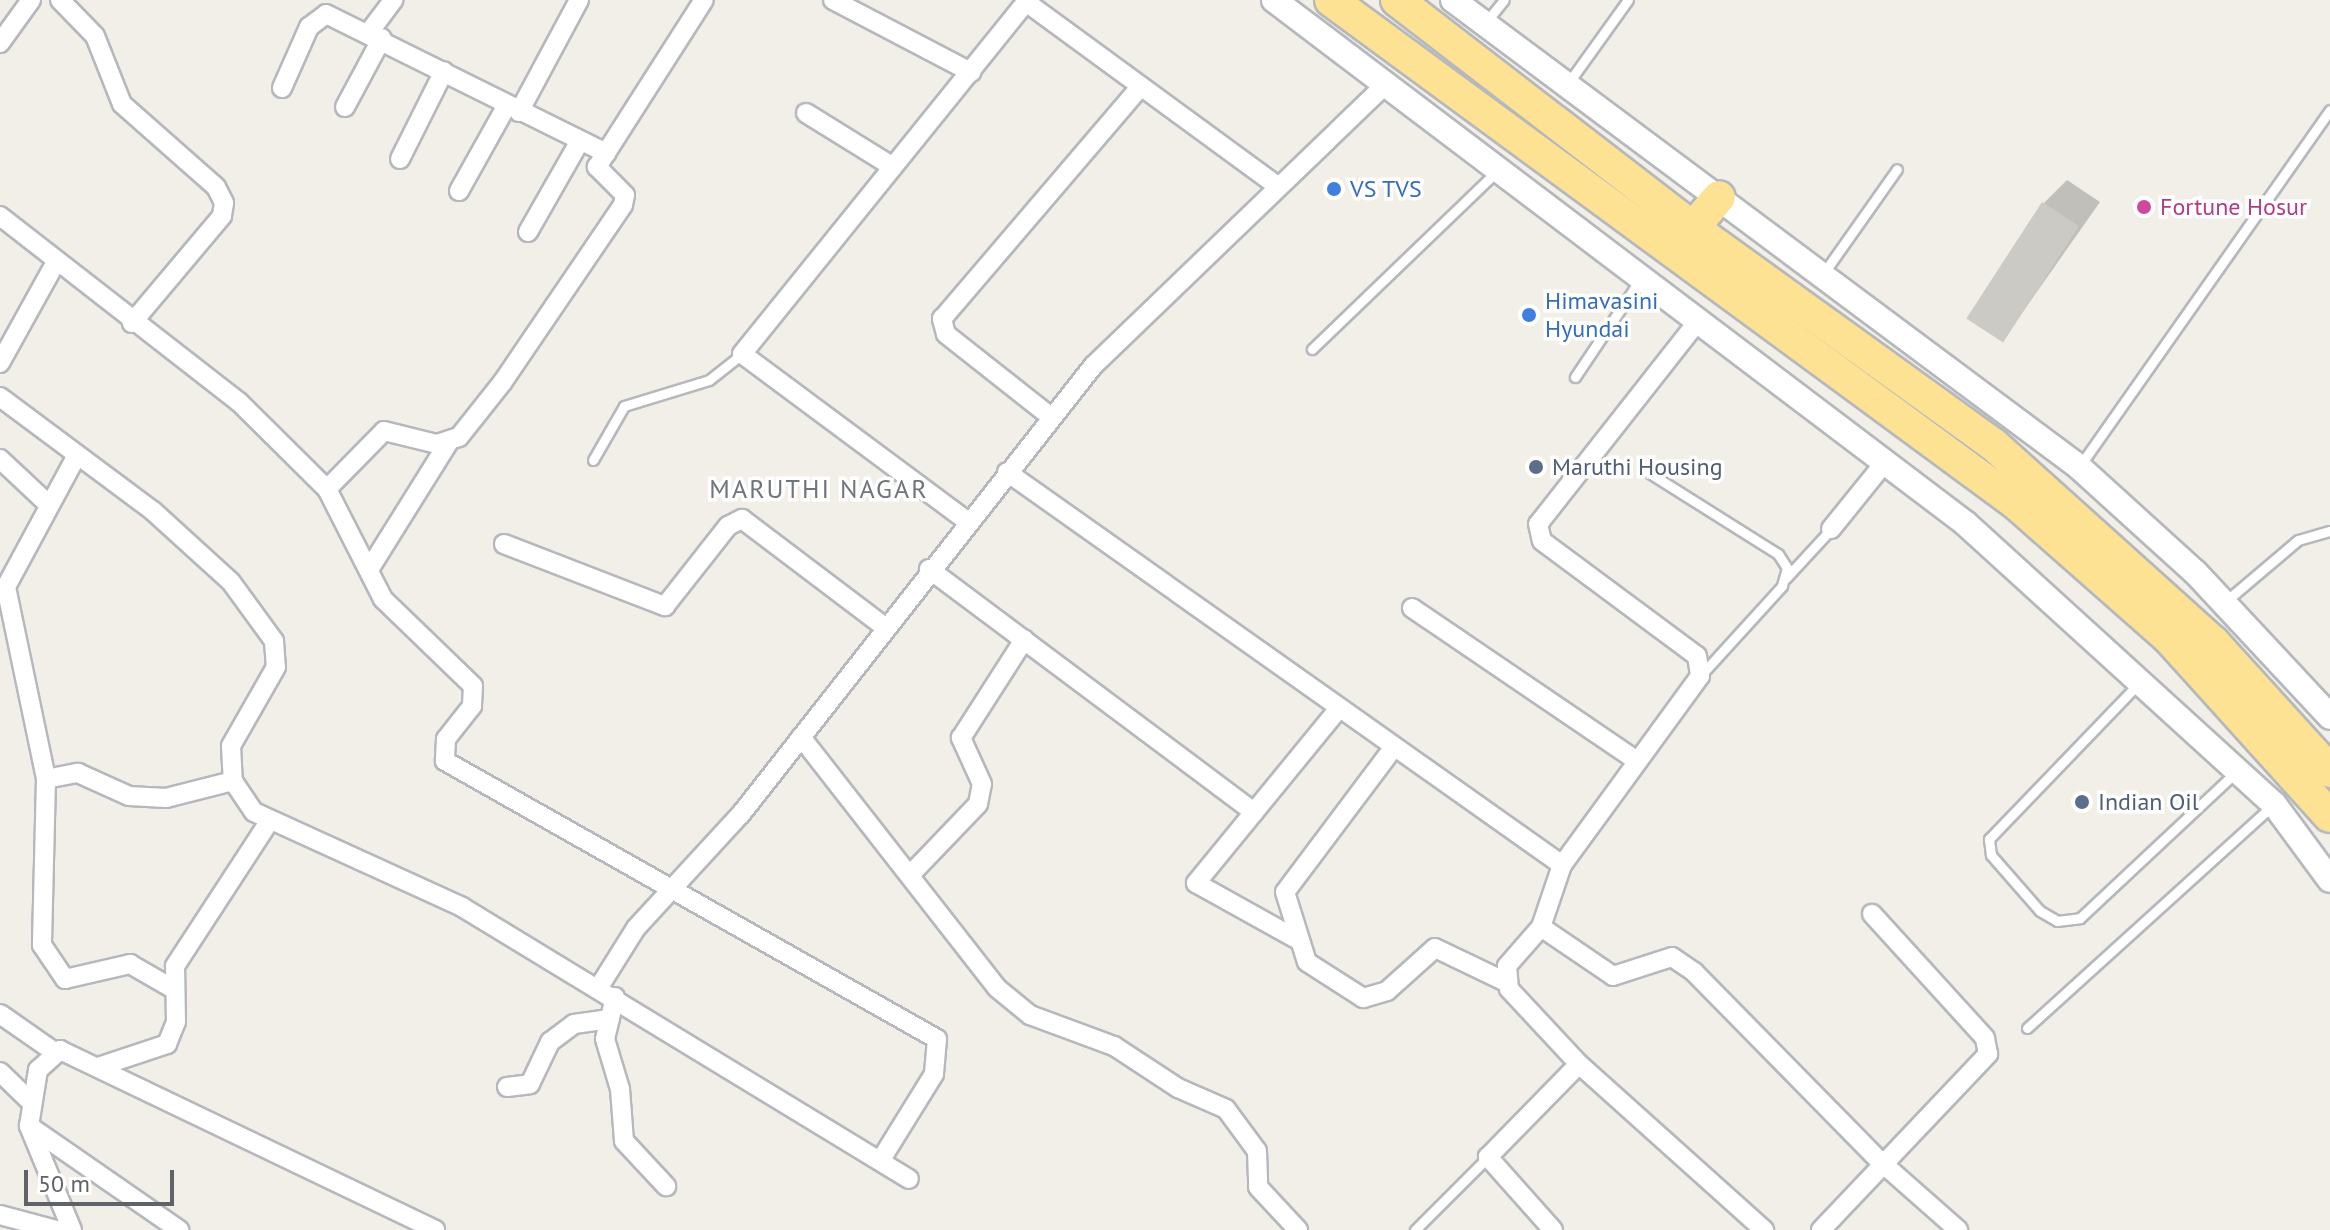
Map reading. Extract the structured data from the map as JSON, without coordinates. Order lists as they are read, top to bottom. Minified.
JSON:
{"districts":["MARUTHI NAGAR"],"places":["VS TVS","Fortune Hosur","Himavasini Hyundai","Maruthi Housing","Indian Oil"],"scale_bar":"50 m"}
